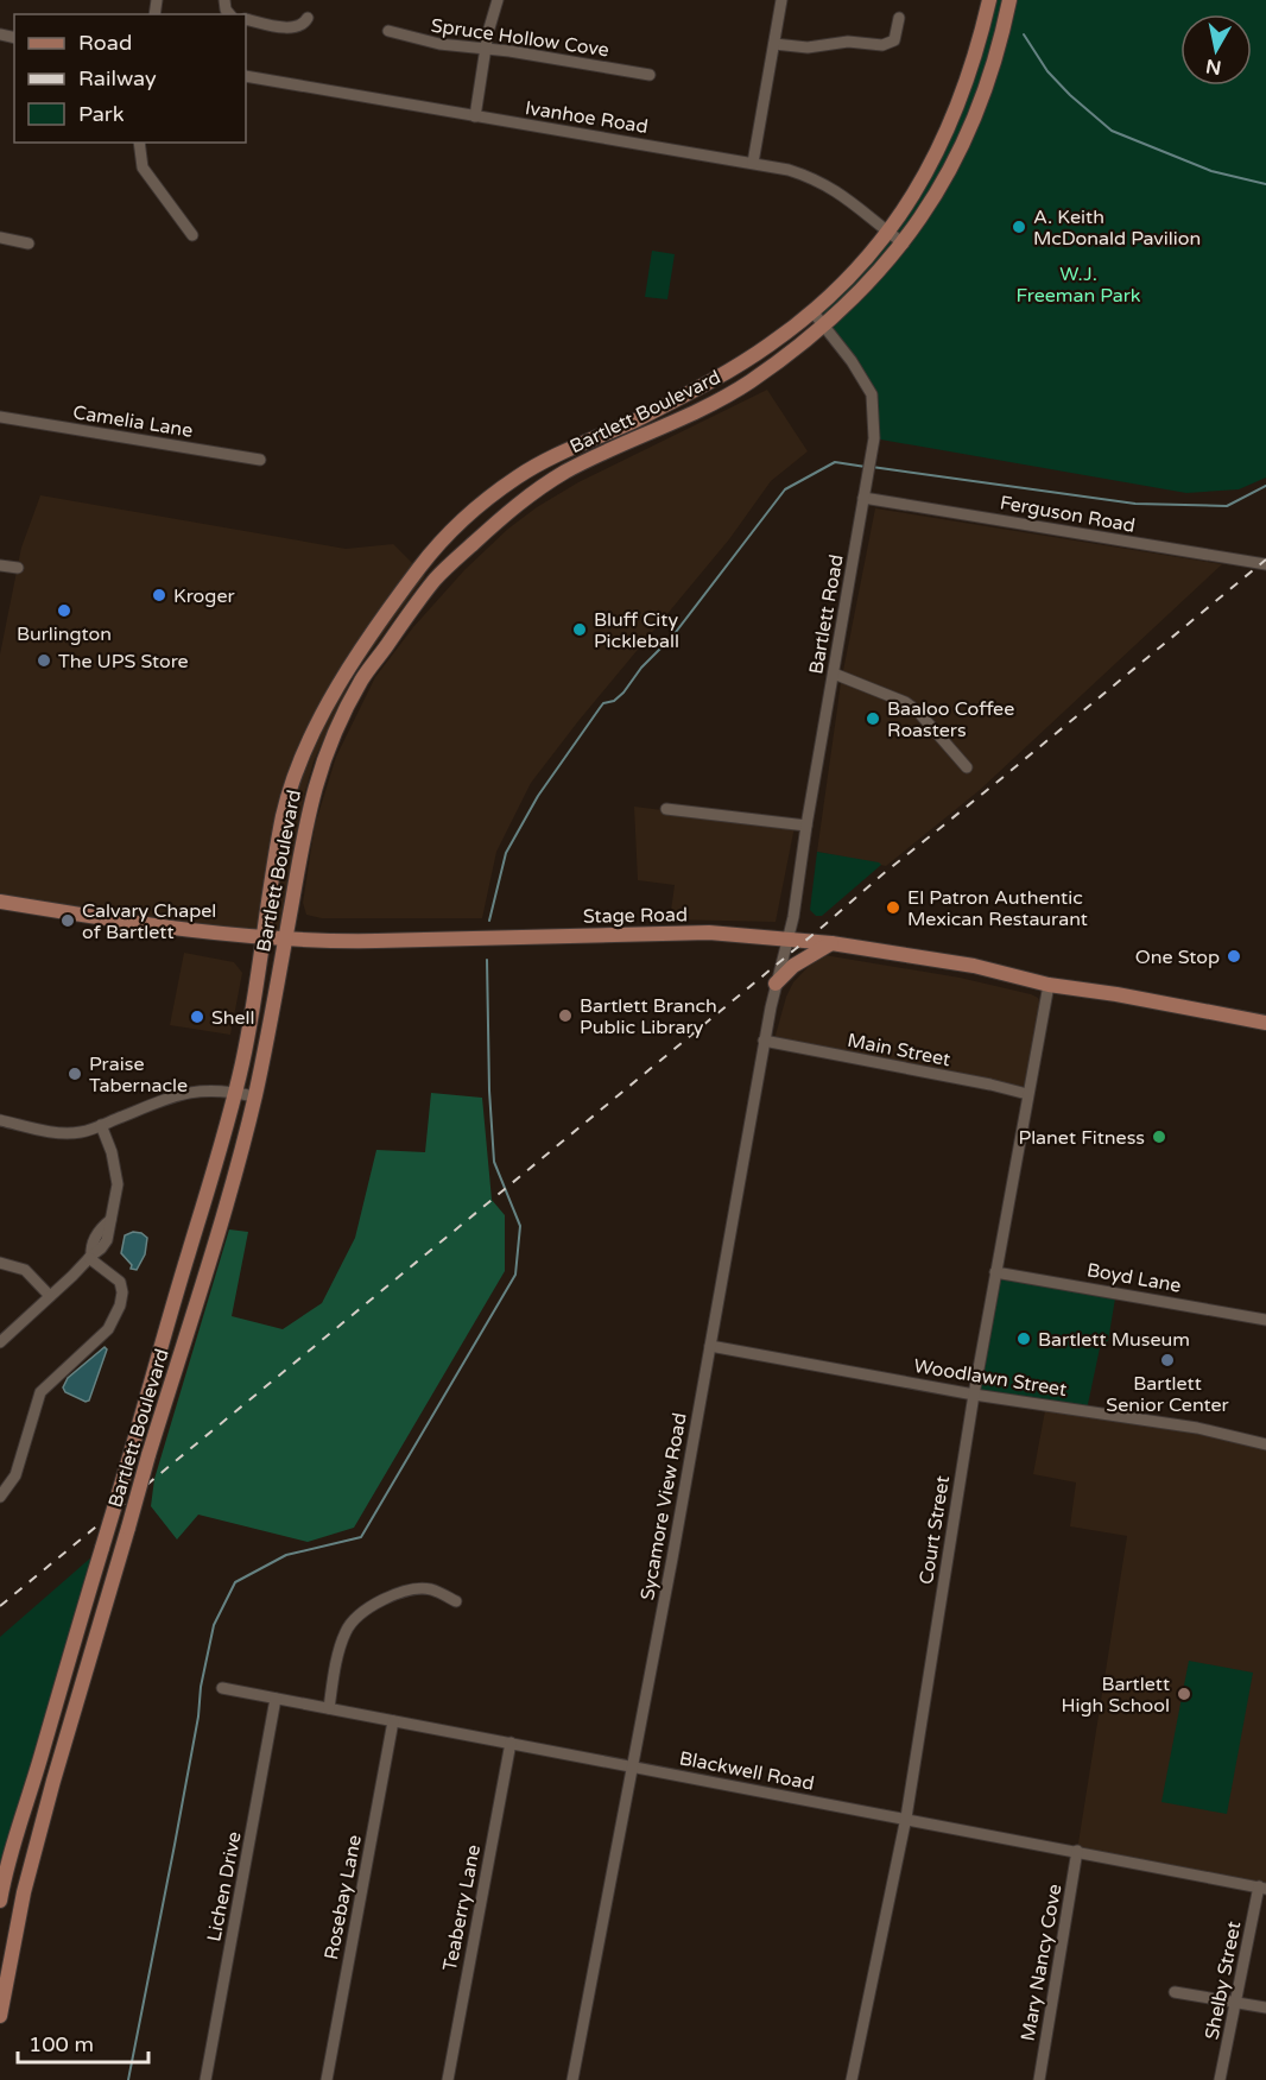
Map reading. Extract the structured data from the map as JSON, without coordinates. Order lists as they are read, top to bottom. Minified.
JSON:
{"streets":{"main road":["Bartlett Boulevard","Stage Road"],"street":["Spruce Hollow Cove","Ivanhoe Road","Camelia Lane","Ferguson Road","Bartlett Road","Main Street","Boyd Lane","Woodlawn Street","Sycamore View Road","Court Street","Blackwell Road","Lichen Drive","Rosebay Lane","Teaberry Lane","Mary Nancy Cove","Shelby Street"]},"crossings":[["Ivanhoe Road","Bartlett Boulevard"],["Bartlett Boulevard","Bartlett Road"],["Bartlett Boulevard","Stage Road"],["Ferguson Road","Bartlett Road"],["Bartlett Road","Stage Road"],["Bartlett Road","Sycamore View Road"],["Stage Road","Sycamore View Road"],["Stage Road","Court Street"],["Main Street","Sycamore View Road"],["Main Street","Court Street"],["Boyd Lane","Court Street"],["Woodlawn Street","Sycamore View Road"],["Woodlawn Street","Court Street"],["Sycamore View Road","Blackwell Road"],["Court Street","Blackwell Road"],["Blackwell Road","Lichen Drive"],["Blackwell Road","Rosebay Lane"],["Blackwell Road","Teaberry Lane"],["Blackwell Road","Mary Nancy Cove"],["Blackwell Road","Shelby Street"]],"parks":["W.J. Freeman Park"],"places":["A. Keith McDonald Pavilion","Kroger","Burlington","Bluff City Pickleball","The UPS Store","Baaloo Coffee Roasters","El Patron Authentic Mexican Restaurant","Calvary Chapel of Bartlett","One Stop","Bartlett Branch Public Library","Shell","Praise Tabernacle","Planet Fitness","Bartlett Museum","Bartlett Senior Center","Bartlett High School"],"legend":["Road","Railway","Park"],"scale_bar":"100 m","north":"bottom"}
